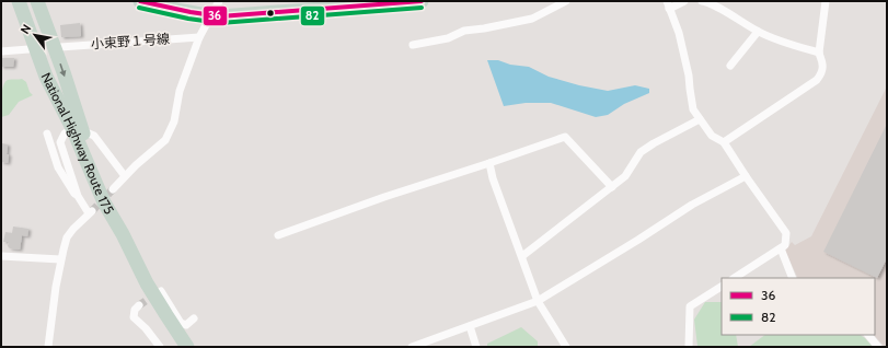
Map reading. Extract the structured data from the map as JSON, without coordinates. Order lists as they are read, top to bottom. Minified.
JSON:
{"streets":{"highway":["National Highway Route 175"],"street":["小束野１号線"]},"lines":["transit line 36","transit line 82"],"legend":["36","82"],"north":"top left"}
